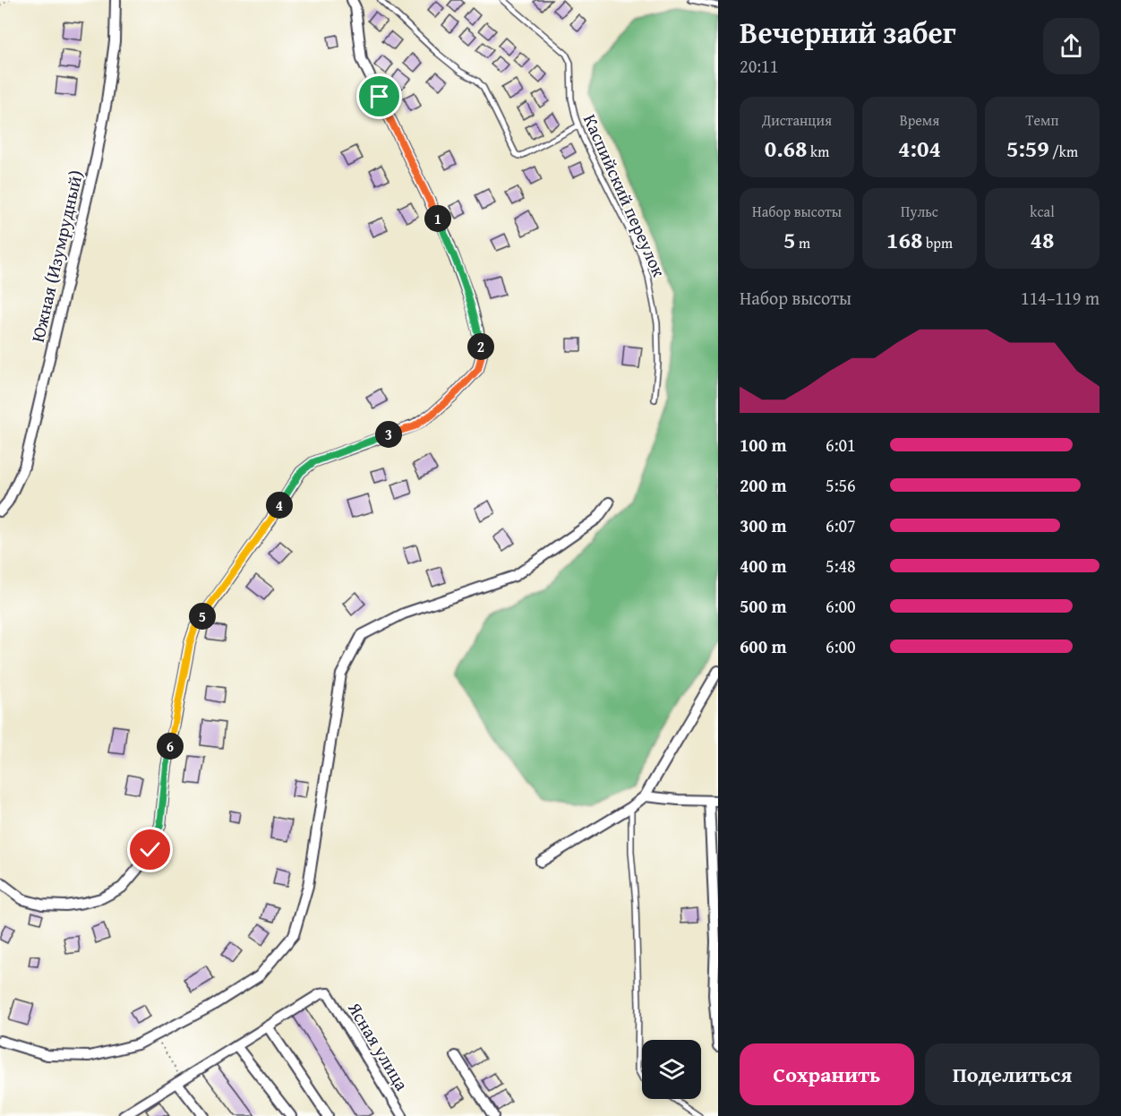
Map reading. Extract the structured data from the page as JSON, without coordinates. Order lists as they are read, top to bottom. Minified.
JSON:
{"streets":{"street":["Южная (Изумрудный)","Ясная улица"],"lane":["Каспийский переулок"]},"page":{"heading":["Вечерний забег","20:11"],"stats":[["Дистанция","0.68 km"],["Время","4:04"],["Темп","5:59 /km"],["Набор высоты","5 m"],["Пульс","168 bpm"],["kcal","48"]],"pins":["1","2","3","4","5","6"],"chart":["Набор высоты","114–119 m"],"list":[{"name":"100 m","note":"6:01"},{"name":"200 m","note":"5:56"},{"name":"300 m","note":"6:07"},{"name":"400 m","note":"5:48"},{"name":"500 m","note":"6:00"},{"name":"600 m","note":"6:00"}],"buttons":["Сохранить","Поделиться"]}}
